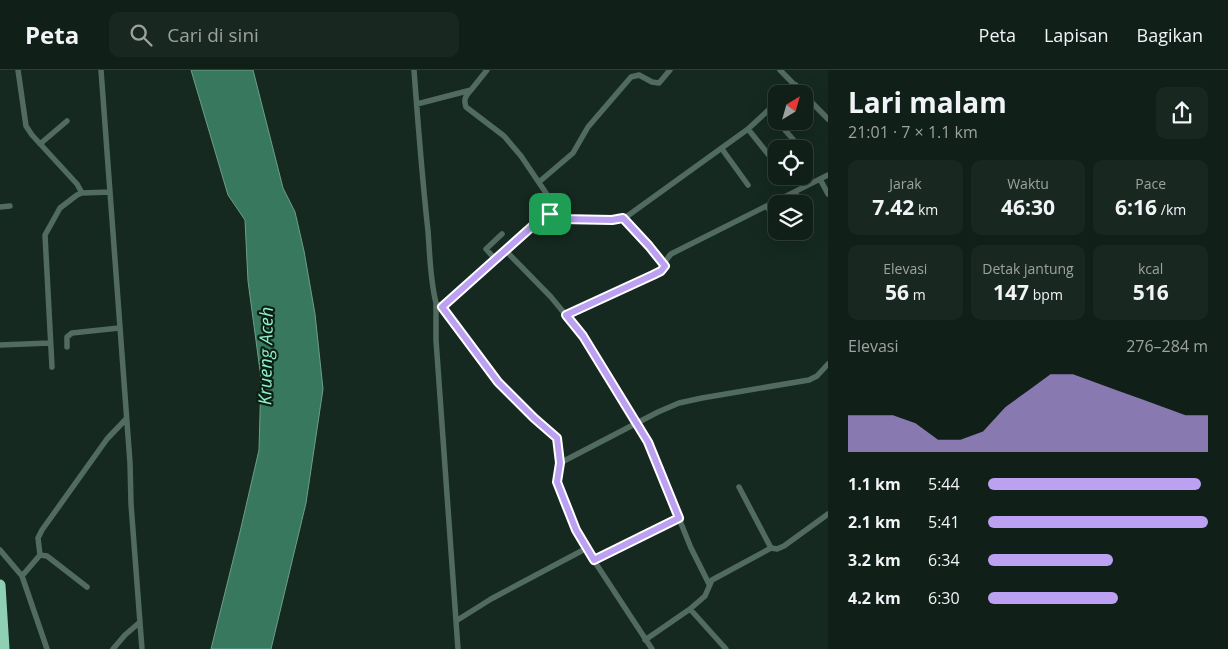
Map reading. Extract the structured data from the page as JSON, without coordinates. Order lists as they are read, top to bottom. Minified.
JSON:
{"water":["Krueng Aceh"],"north":"top right","page":{"header":"Peta","search":"Cari di sini","nav":["Peta","Lapisan","Bagikan"],"heading":["Lari malam","21:01 · 7 × 1.1 km"],"stats":[["Jarak","7.42 km"],["Waktu","46:30"],["Pace","6:16 /km"],["Elevasi","56 m"],["Detak jantung","147 bpm"],["kcal","516"]],"chart":["Elevasi","276–284 m"],"list":[{"name":"1.1 km","note":"5:44"},{"name":"2.1 km","note":"5:41"},{"name":"3.2 km","note":"6:34"},{"name":"4.2 km","note":"6:30"}]}}
